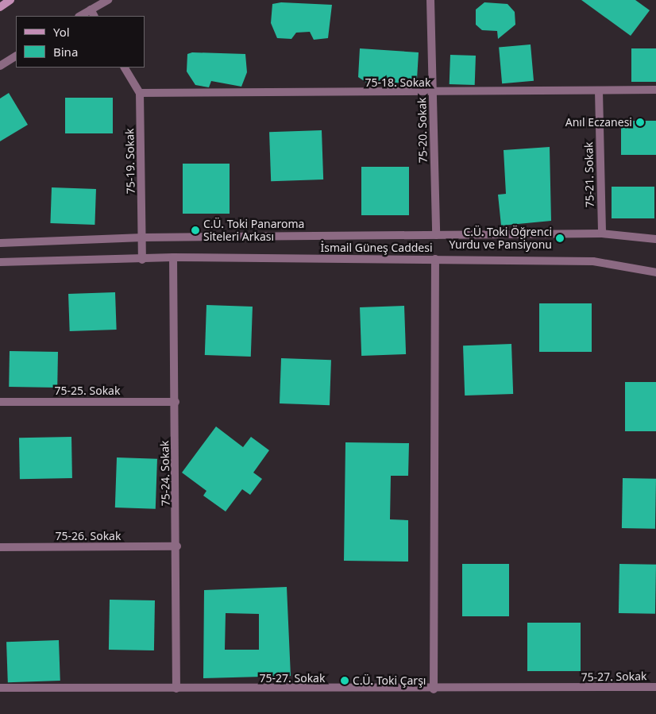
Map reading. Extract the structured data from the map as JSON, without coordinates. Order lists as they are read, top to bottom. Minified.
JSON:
{"streets":{"street":["75-18. Sokak","75-20. Sokak","75-19. Sokak","75-21. Sokak","İsmail Güneş Caddesi","75-25. Sokak","75-24. Sokak","75-26. Sokak","75-27. Sokak"]},"crossings":[["75-18. Sokak","75-20. Sokak"],["75-18. Sokak","75-19. Sokak"],["75-18. Sokak","75-21. Sokak"],["75-20. Sokak","İsmail Güneş Caddesi"],["75-19. Sokak","İsmail Güneş Caddesi"],["75-21. Sokak","İsmail Güneş Caddesi"],["İsmail Güneş Caddesi","75-24. Sokak"],["75-25. Sokak","75-24. Sokak"],["75-24. Sokak","75-26. Sokak"],["75-24. Sokak","75-27. Sokak"]],"places":["Anıl Eczanesi","C.Ü. Toki Panaroma Siteleri Arkası","C.Ü. Toki Öğrenci Yurdu ve Pansiyonu","C.Ü. Toki Çarşı"],"legend":["Yol","Bina"]}
